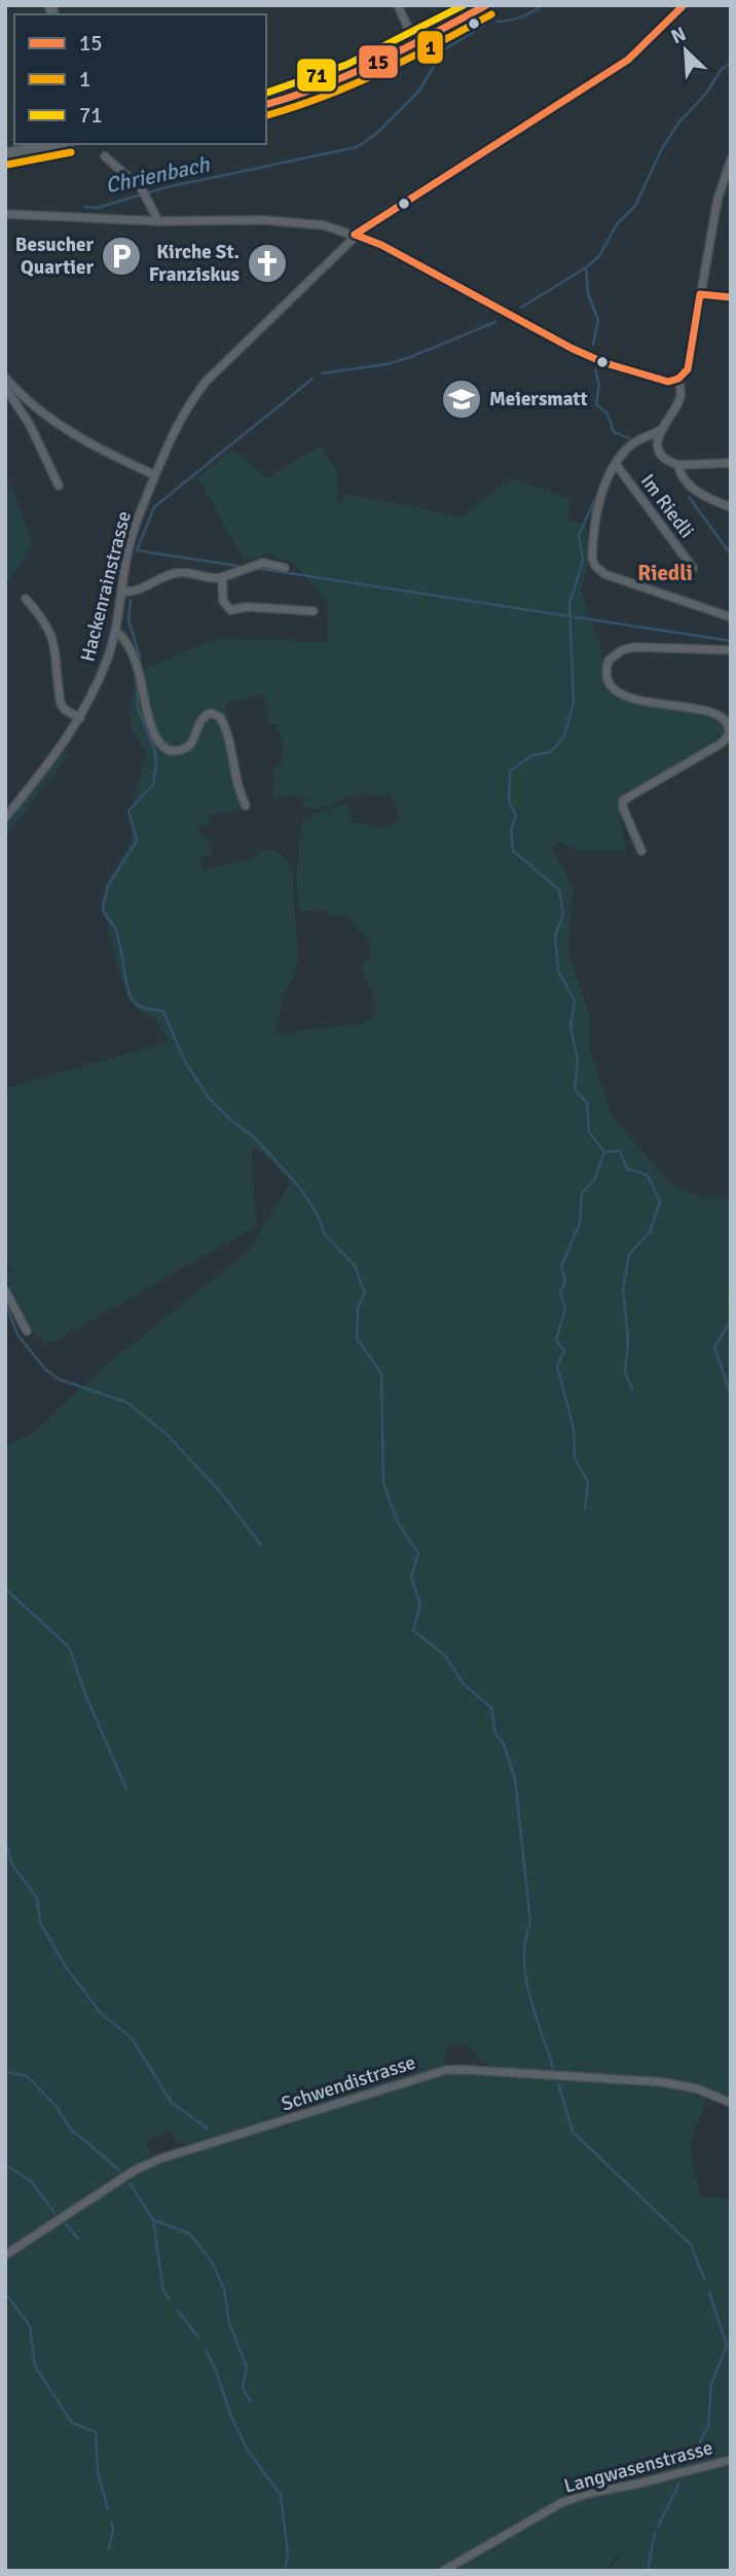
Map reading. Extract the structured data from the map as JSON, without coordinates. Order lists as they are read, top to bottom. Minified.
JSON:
{"streets":{"street":["Im Riedli","Hackenrainstrasse","Schwendistrasse","Langwasenstrasse"]},"districts":["Riedli"],"water":["Chrienbach"],"places":{"parking":["Besucher Quartier"],"church":["Kirche St. Franziskus"],"school or university":["Meiersmatt"]},"lines":["transit line 15","transit line 71","transit line 1"],"legend":["15","1","71"],"north":"top left"}
